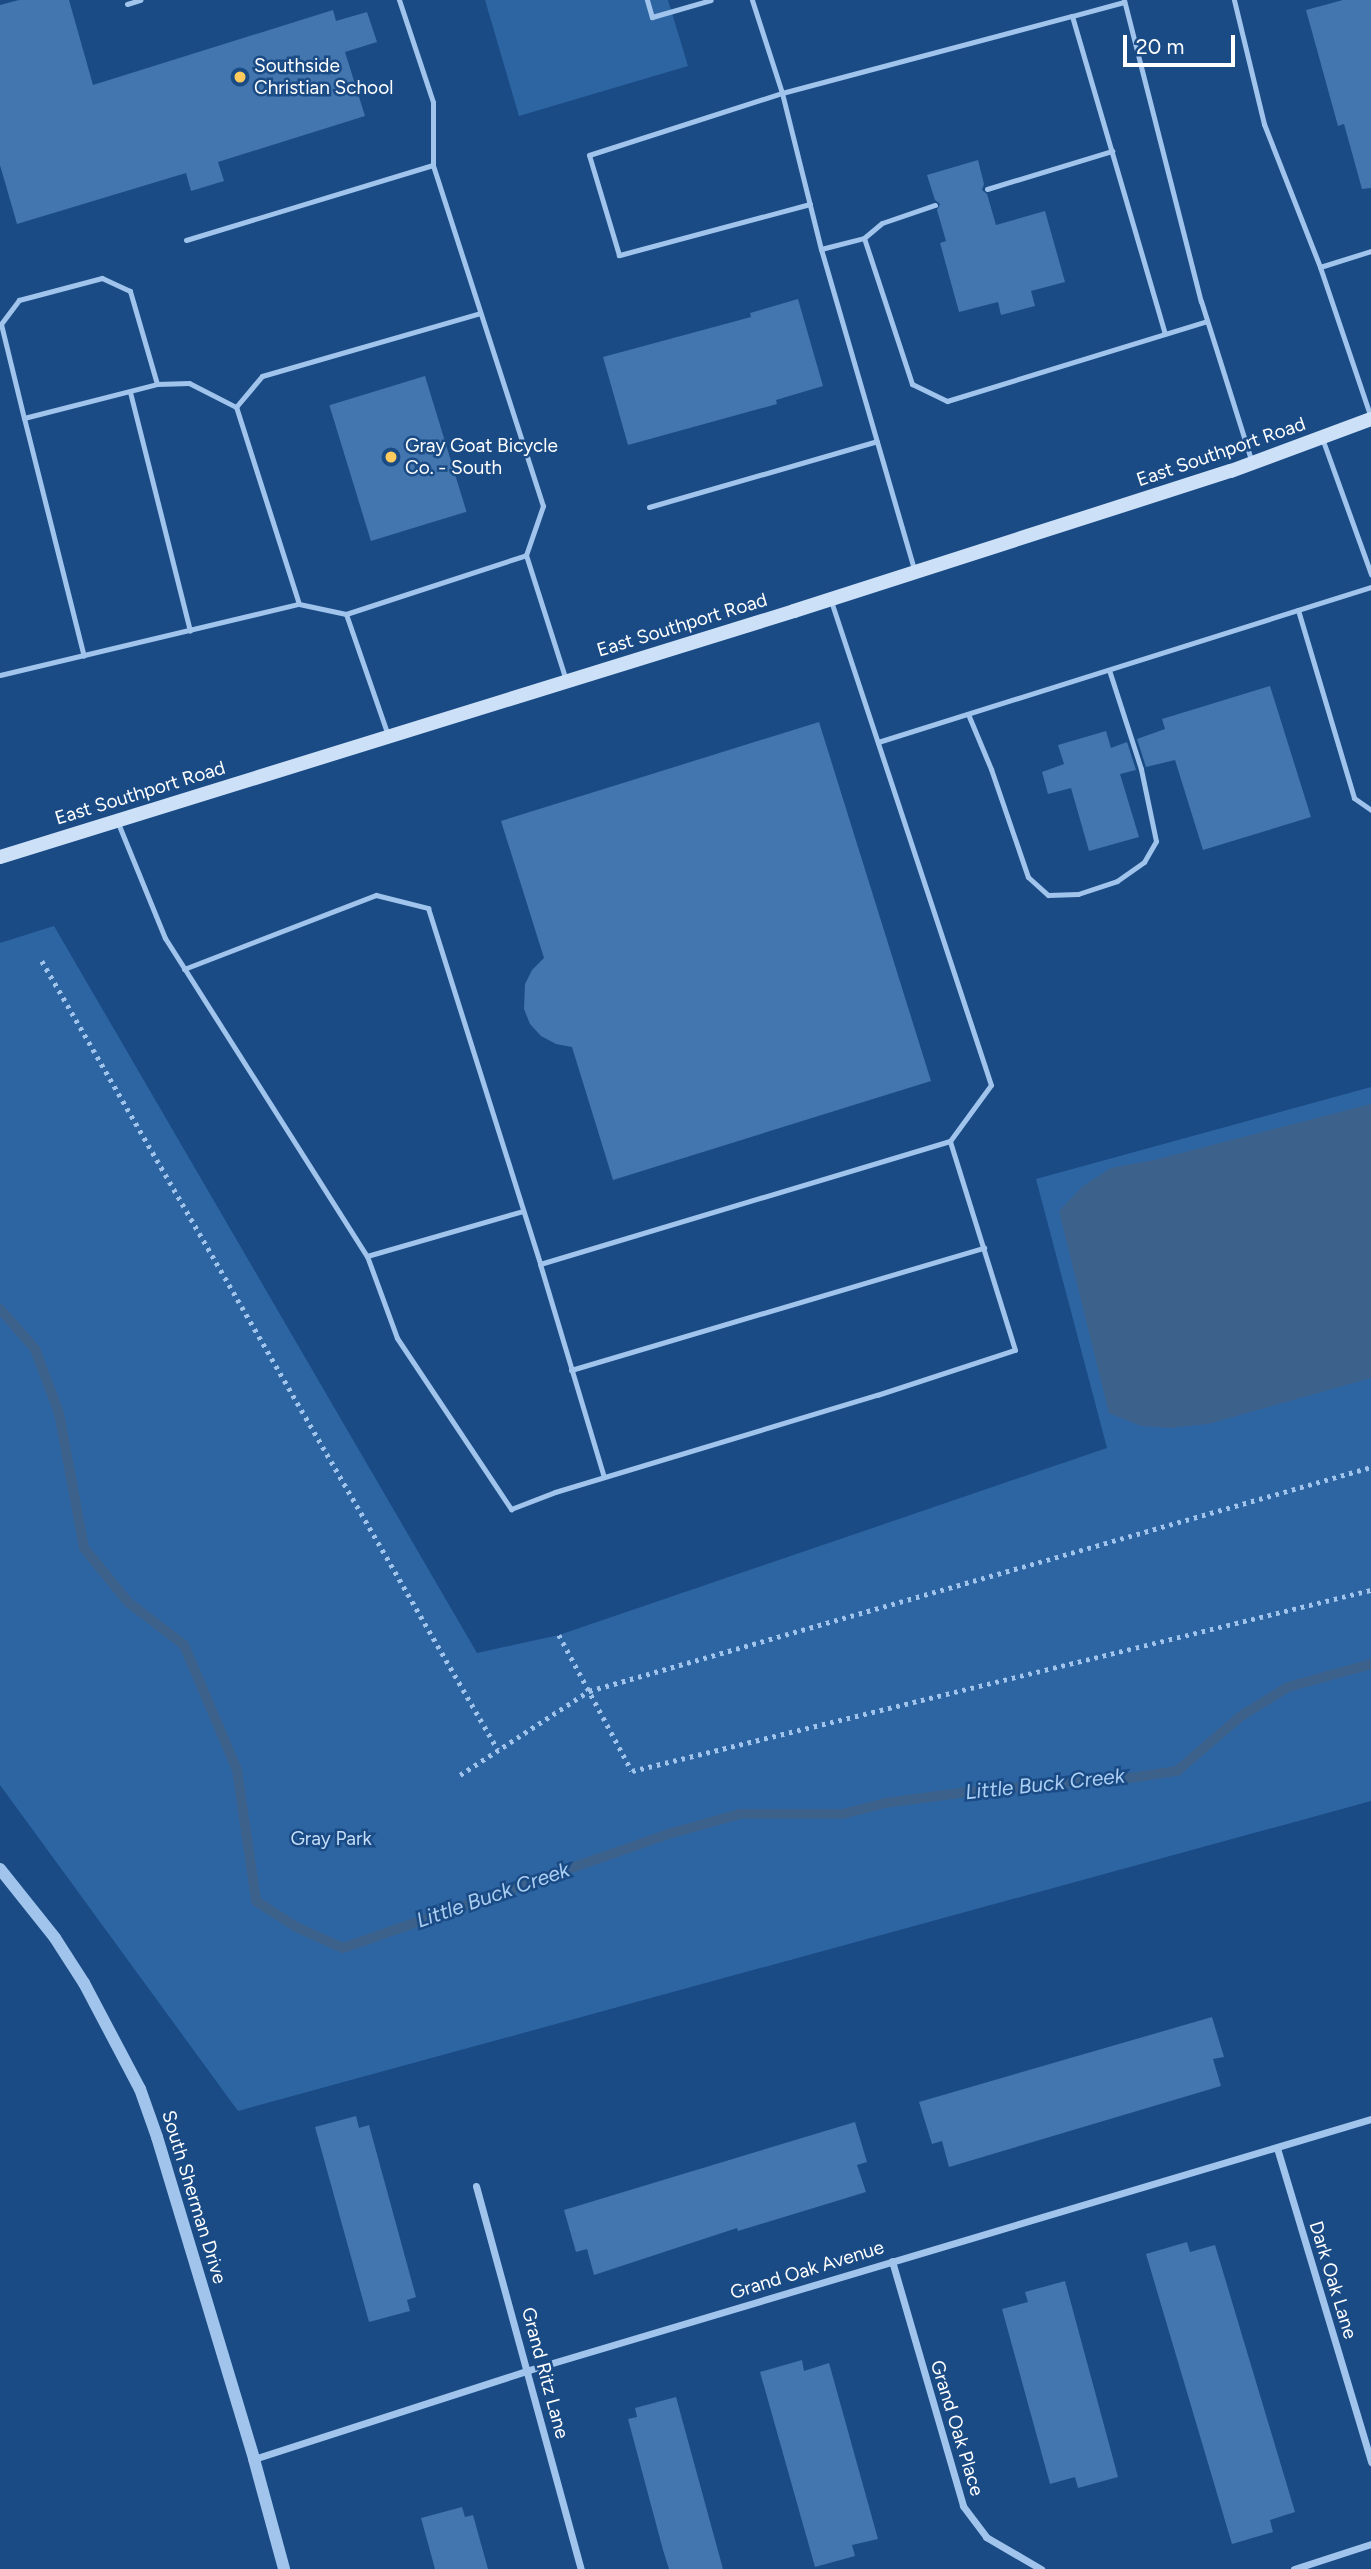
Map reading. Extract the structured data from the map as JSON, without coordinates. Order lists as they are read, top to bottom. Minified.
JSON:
{"streets":{"main road":["East Southport Road"],"street":["South Sherman Drive","Grand Oak Avenue","Dark Oak Lane","Grand Ritz Lane","Grand Oak Place"]},"crossings":[["South Sherman Drive","Grand Oak Avenue"],["Grand Oak Avenue","Dark Oak Lane"],["Grand Oak Avenue","Grand Ritz Lane"],["Grand Oak Avenue","Grand Oak Place"]],"water":["Little Buck Creek"],"parks":["Gray Park"],"places":["Southside Christian School","Gray Goat Bicycle Co. - South"],"scale_bar":"20 m"}
